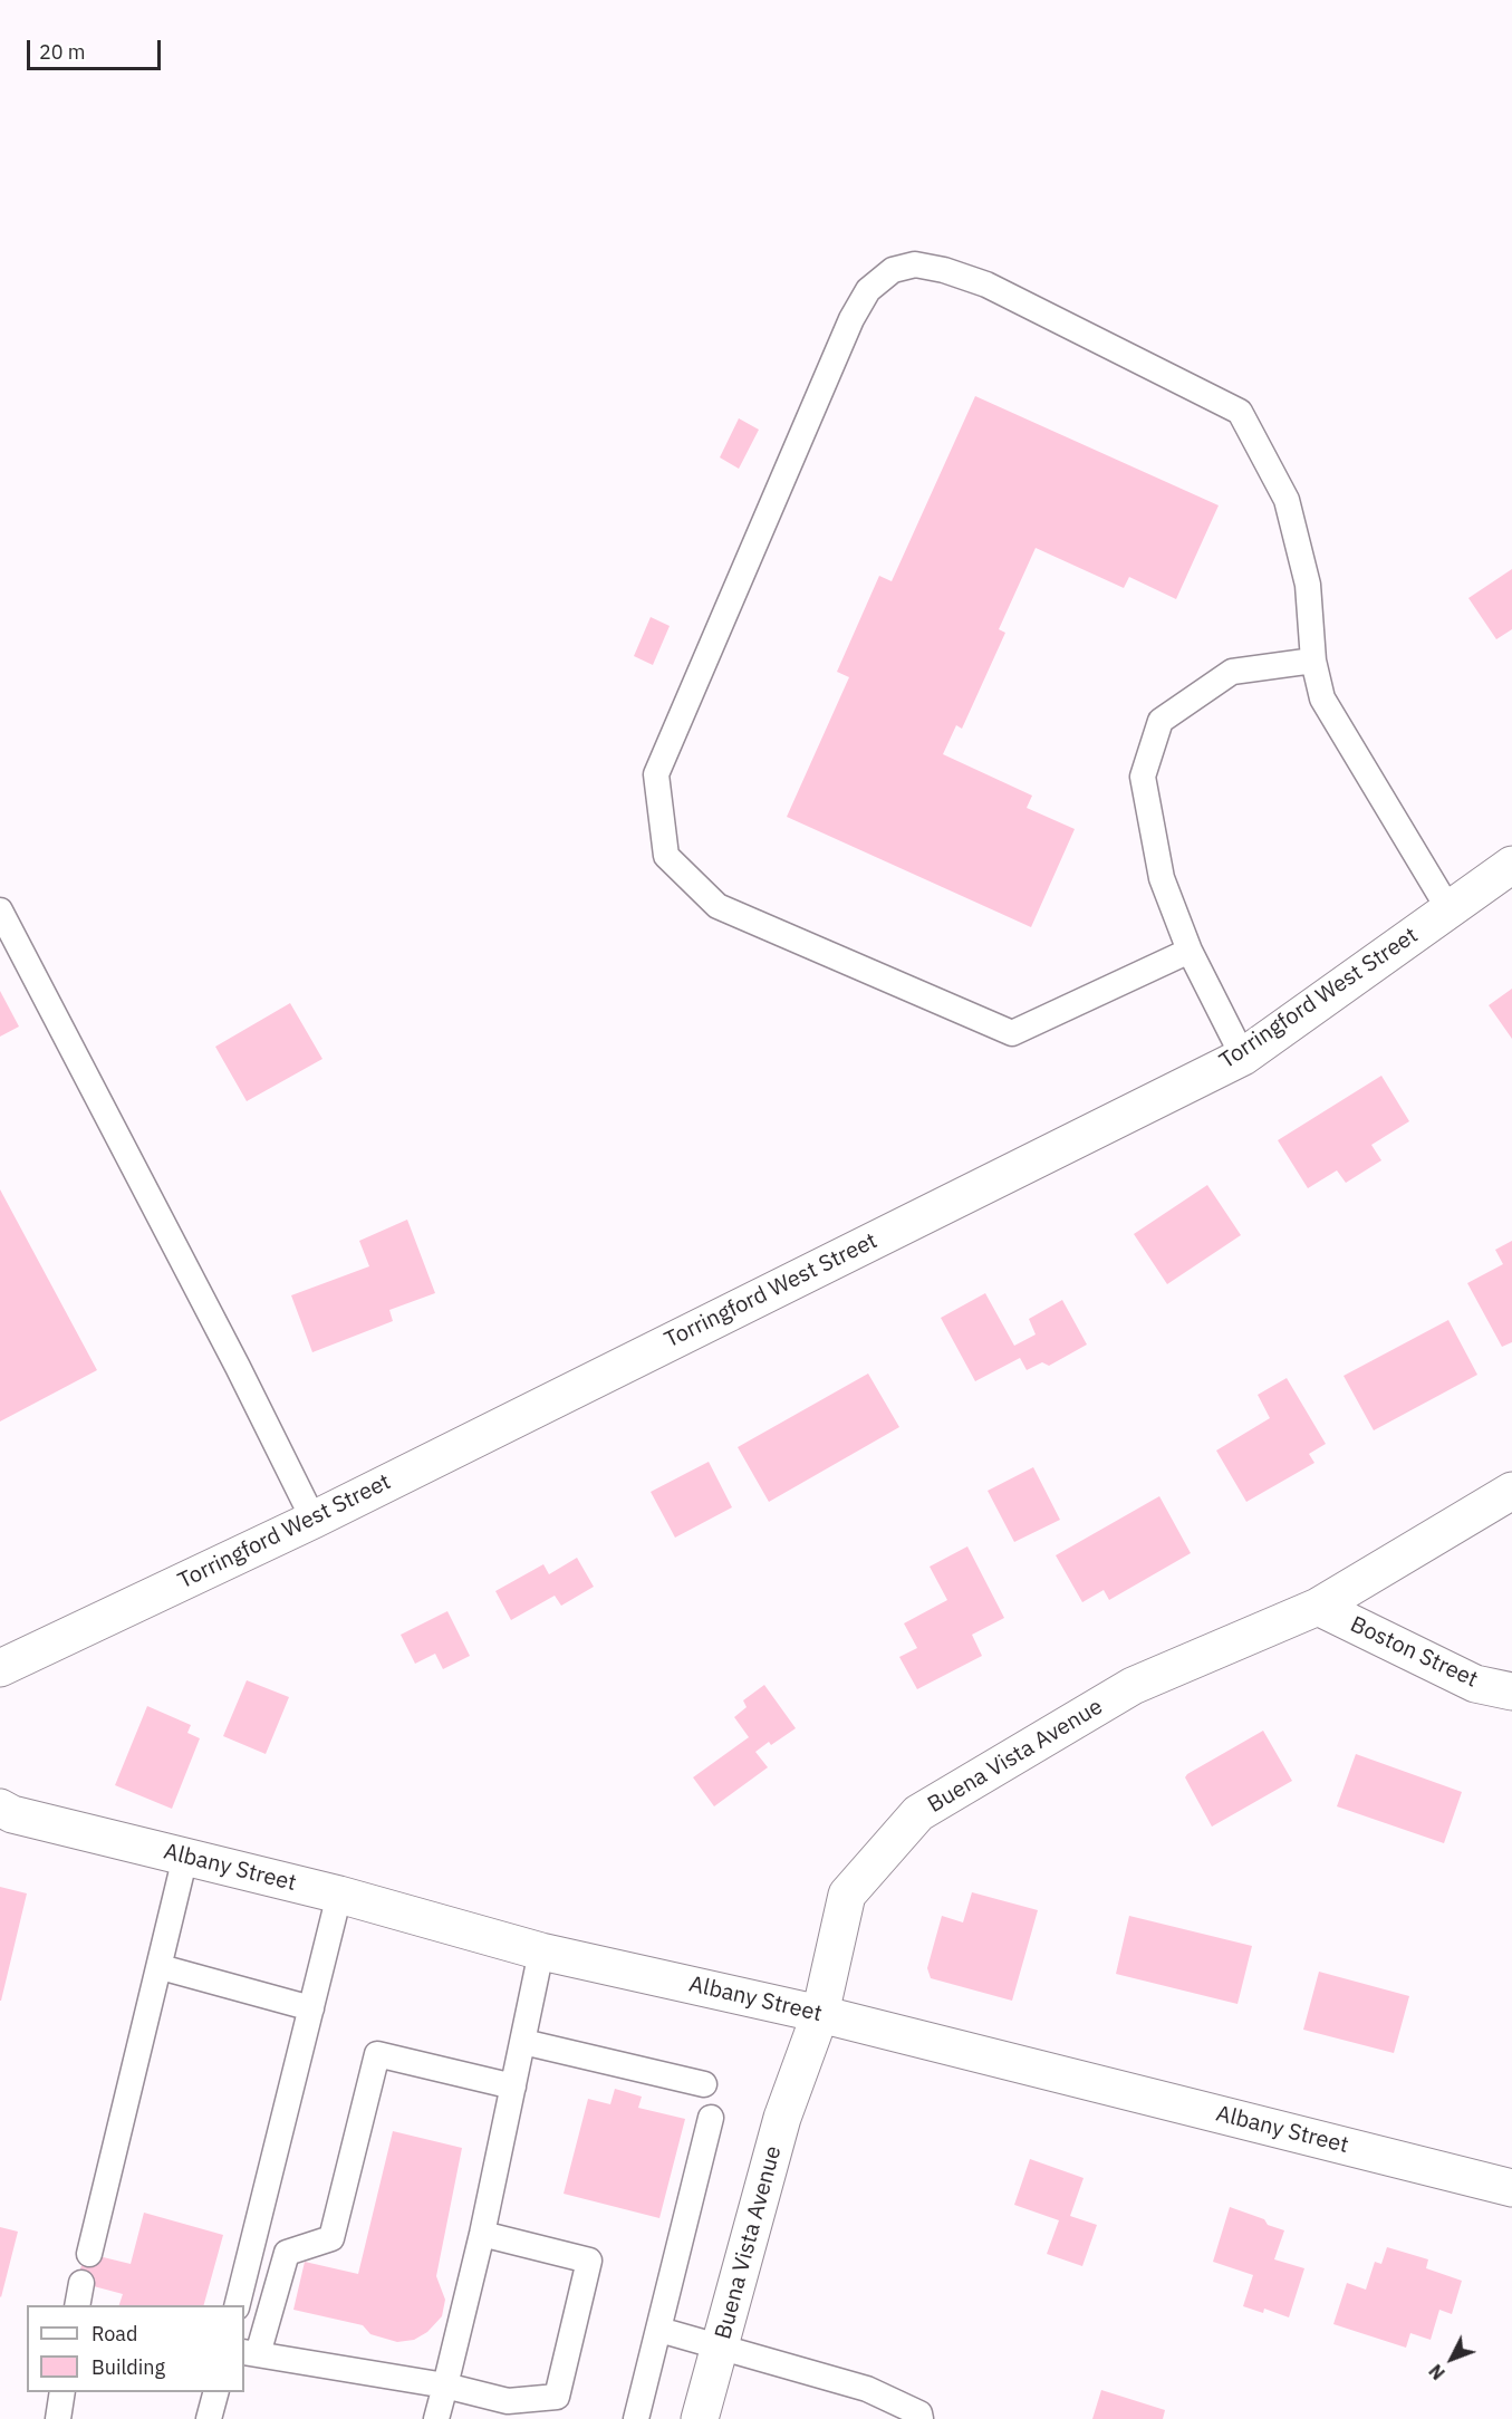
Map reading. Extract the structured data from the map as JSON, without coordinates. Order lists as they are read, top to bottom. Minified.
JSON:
{"streets":{"street":["Torringford West Street","Boston Street","Buena Vista Avenue","Albany Street"]},"crossings":[["Boston Street","Buena Vista Avenue"],["Buena Vista Avenue","Albany Street"]],"legend":["Road","Building"],"scale_bar":"20 m","north":"bottom left"}
